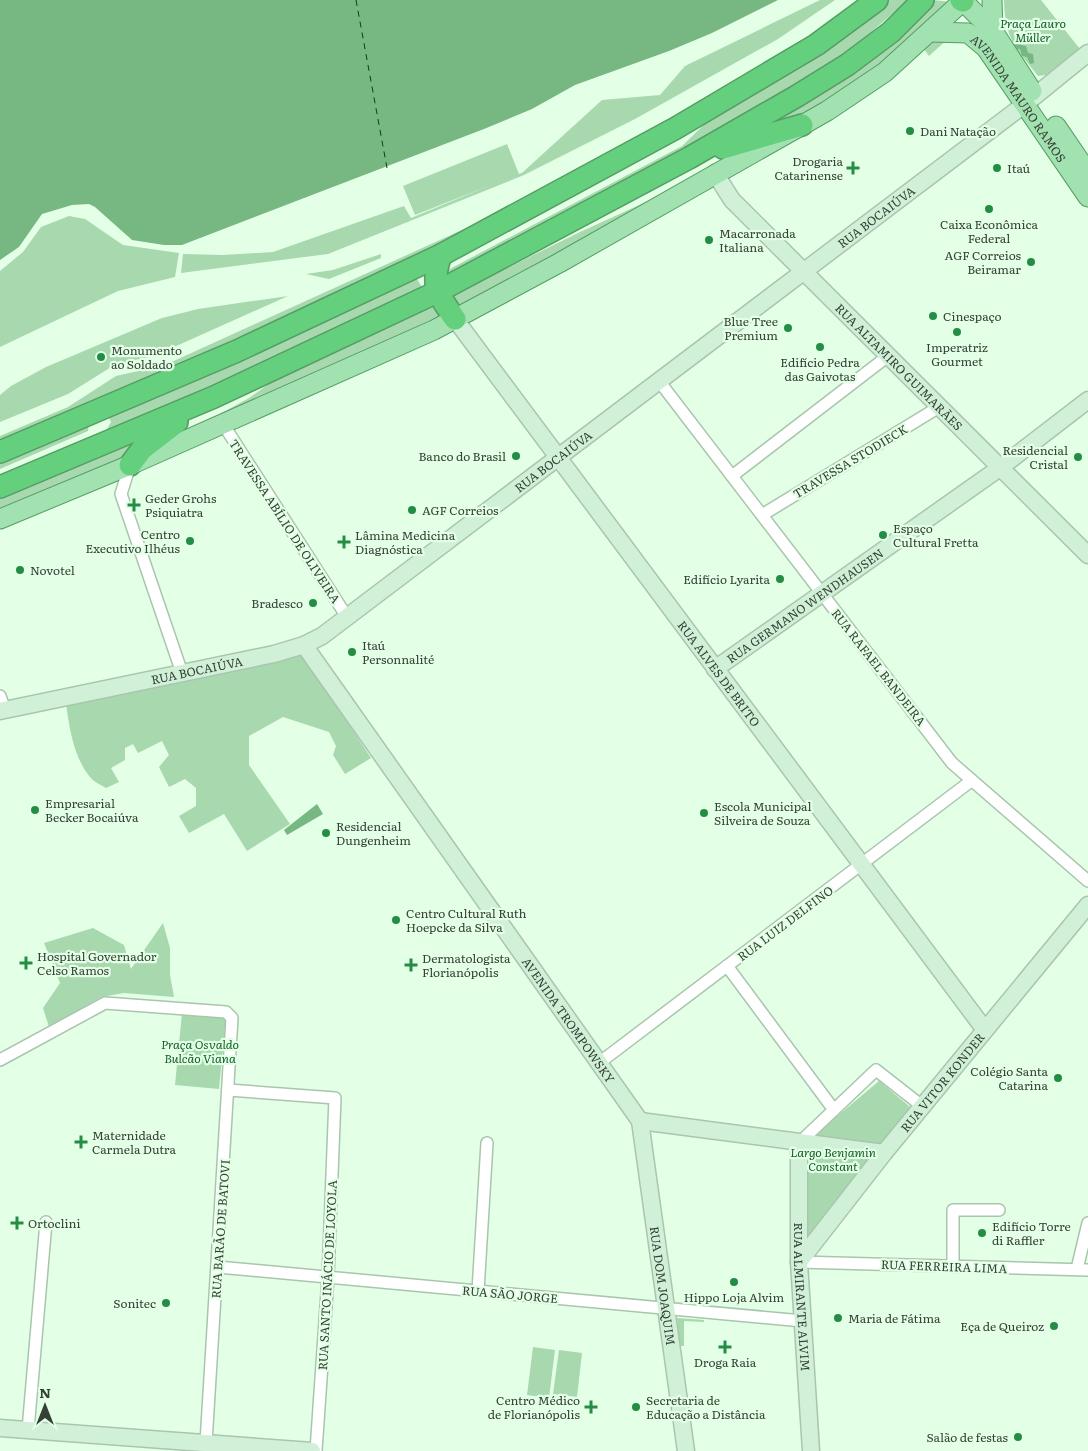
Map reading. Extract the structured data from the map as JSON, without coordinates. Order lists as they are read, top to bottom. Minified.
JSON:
{"streets":{"main road":["AVENIDA MAURO RAMOS","RUA BOCAIÚVA","RUA ALTAMIRO GUIMARÃES","RUA GERMANO WENDHAUSEN","RUA ALVES DE BRITO","AVENIDA TROMPOWSKY","RUA VITOR KONDER","RUA DOM JOAQUIM","RUA ALMIRANTE ALVIM"],"street":["TRAVESSA STODIECK","TRAVESSA ABÍLIO DE OLIVEIRA","RUA RAFAEL BANDEIRA","RUA LUIZ DELFINO","RUA BARÃO DE BATOVI","RUA FERREIRA LIMA","RUA SANTO INÁCIO DE LOYOLA","RUA SÃO JORGE"]},"crossings":[["AVENIDA MAURO RAMOS","RUA BOCAIÚVA"],["RUA BOCAIÚVA","RUA ALTAMIRO GUIMARÃES"],["RUA BOCAIÚVA","TRAVESSA ABÍLIO DE OLIVEIRA"],["RUA BOCAIÚVA","RUA RAFAEL BANDEIRA"],["RUA BOCAIÚVA","RUA ALVES DE BRITO"],["RUA BOCAIÚVA","AVENIDA TROMPOWSKY"],["RUA ALTAMIRO GUIMARÃES","TRAVESSA STODIECK"],["RUA ALTAMIRO GUIMARÃES","RUA GERMANO WENDHAUSEN"],["TRAVESSA STODIECK","RUA RAFAEL BANDEIRA"],["RUA GERMANO WENDHAUSEN","RUA RAFAEL BANDEIRA"],["RUA GERMANO WENDHAUSEN","RUA ALVES DE BRITO"],["RUA RAFAEL BANDEIRA","RUA LUIZ DELFINO"],["RUA ALVES DE BRITO","RUA LUIZ DELFINO"],["RUA ALVES DE BRITO","RUA VITOR KONDER"],["RUA LUIZ DELFINO","AVENIDA TROMPOWSKY"],["AVENIDA TROMPOWSKY","RUA DOM JOAQUIM"],["RUA VITOR KONDER","RUA FERREIRA LIMA"],["RUA VITOR KONDER","RUA ALMIRANTE ALVIM"],["RUA BARÃO DE BATOVI","RUA SANTO INÁCIO DE LOYOLA"],["RUA BARÃO DE BATOVI","RUA SÃO JORGE"],["RUA FERREIRA LIMA","RUA ALMIRANTE ALVIM"],["RUA SANTO INÁCIO DE LOYOLA","RUA SÃO JORGE"],["RUA DOM JOAQUIM","RUA SÃO JORGE"],["RUA SÃO JORGE","RUA ALMIRANTE ALVIM"]],"parks":["Praça Lauro Müller","Praça Osvaldo Bulcão Viana","Largo Benjamin Constant"],"places":{"other":["Dani Natação","Itaú","Caixa Econômica Federal","Macarronada Italiana","AGF Correios Beiramar","Cinespaço","Blue Tree Premium","Imperatriz Gourmet","Edifício Pedra das Gaivotas","Monumento ao Soldado","Banco do Brasil","Residencial Cristal","AGF Correios","Espaço Cultural Fretta","Centro Executivo Ilhéus","Novotel","Edifício Lyarita","Bradesco","Itaú Personnalité","Empresarial Becker Bocaiúva","Escola Municipal Silveira de Souza","Residencial Dungenheim","Centro Cultural Ruth Hoepcke da Silva","Colégio Santa Catarina","Edifício Torre di Raffler","Hippo Loja Alvim","Sonitec","Maria de Fátima","Eça de Queiroz","Secretaria de Educação a Distância","Salão de festas"],"health":["Drogaria Catarinense","Geder Grohs Psiquiatra","Lâmina Medicina Diagnóstica","Hospital Governador Celso Ramos","Dermatologista Florianópolis","Maternidade Carmela Dutra","Ortoclini","Droga Raia","Centro Médico de Florianópolis"]},"north":"top"}
